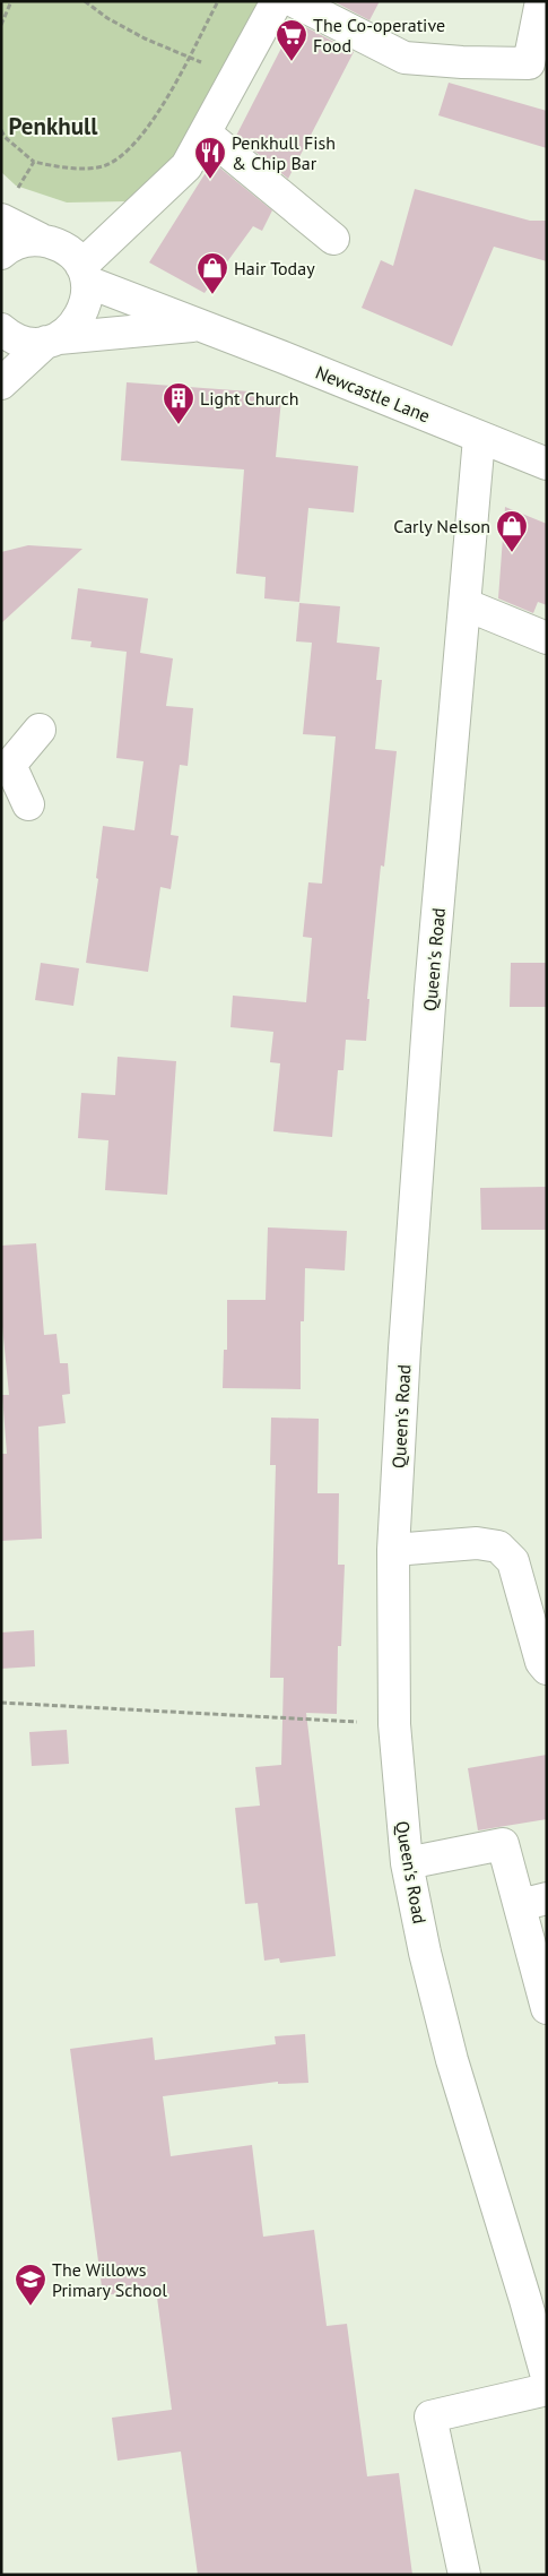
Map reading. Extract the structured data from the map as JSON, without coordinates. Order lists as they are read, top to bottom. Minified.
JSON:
{"streets":{"street":["Newcastle Lane","Queen's Road"]},"crossings":[["Newcastle Lane","Queen's Road"]],"districts":["Penkhull"],"places":{"supermarket":["The Co-operative Food"],"restaurant":["Penkhull Fish & Chip Bar"],"shop":["Hair Today","Carly Nelson"],"building":["Light Church"],"school or university":["The Willows Primary School"]}}
